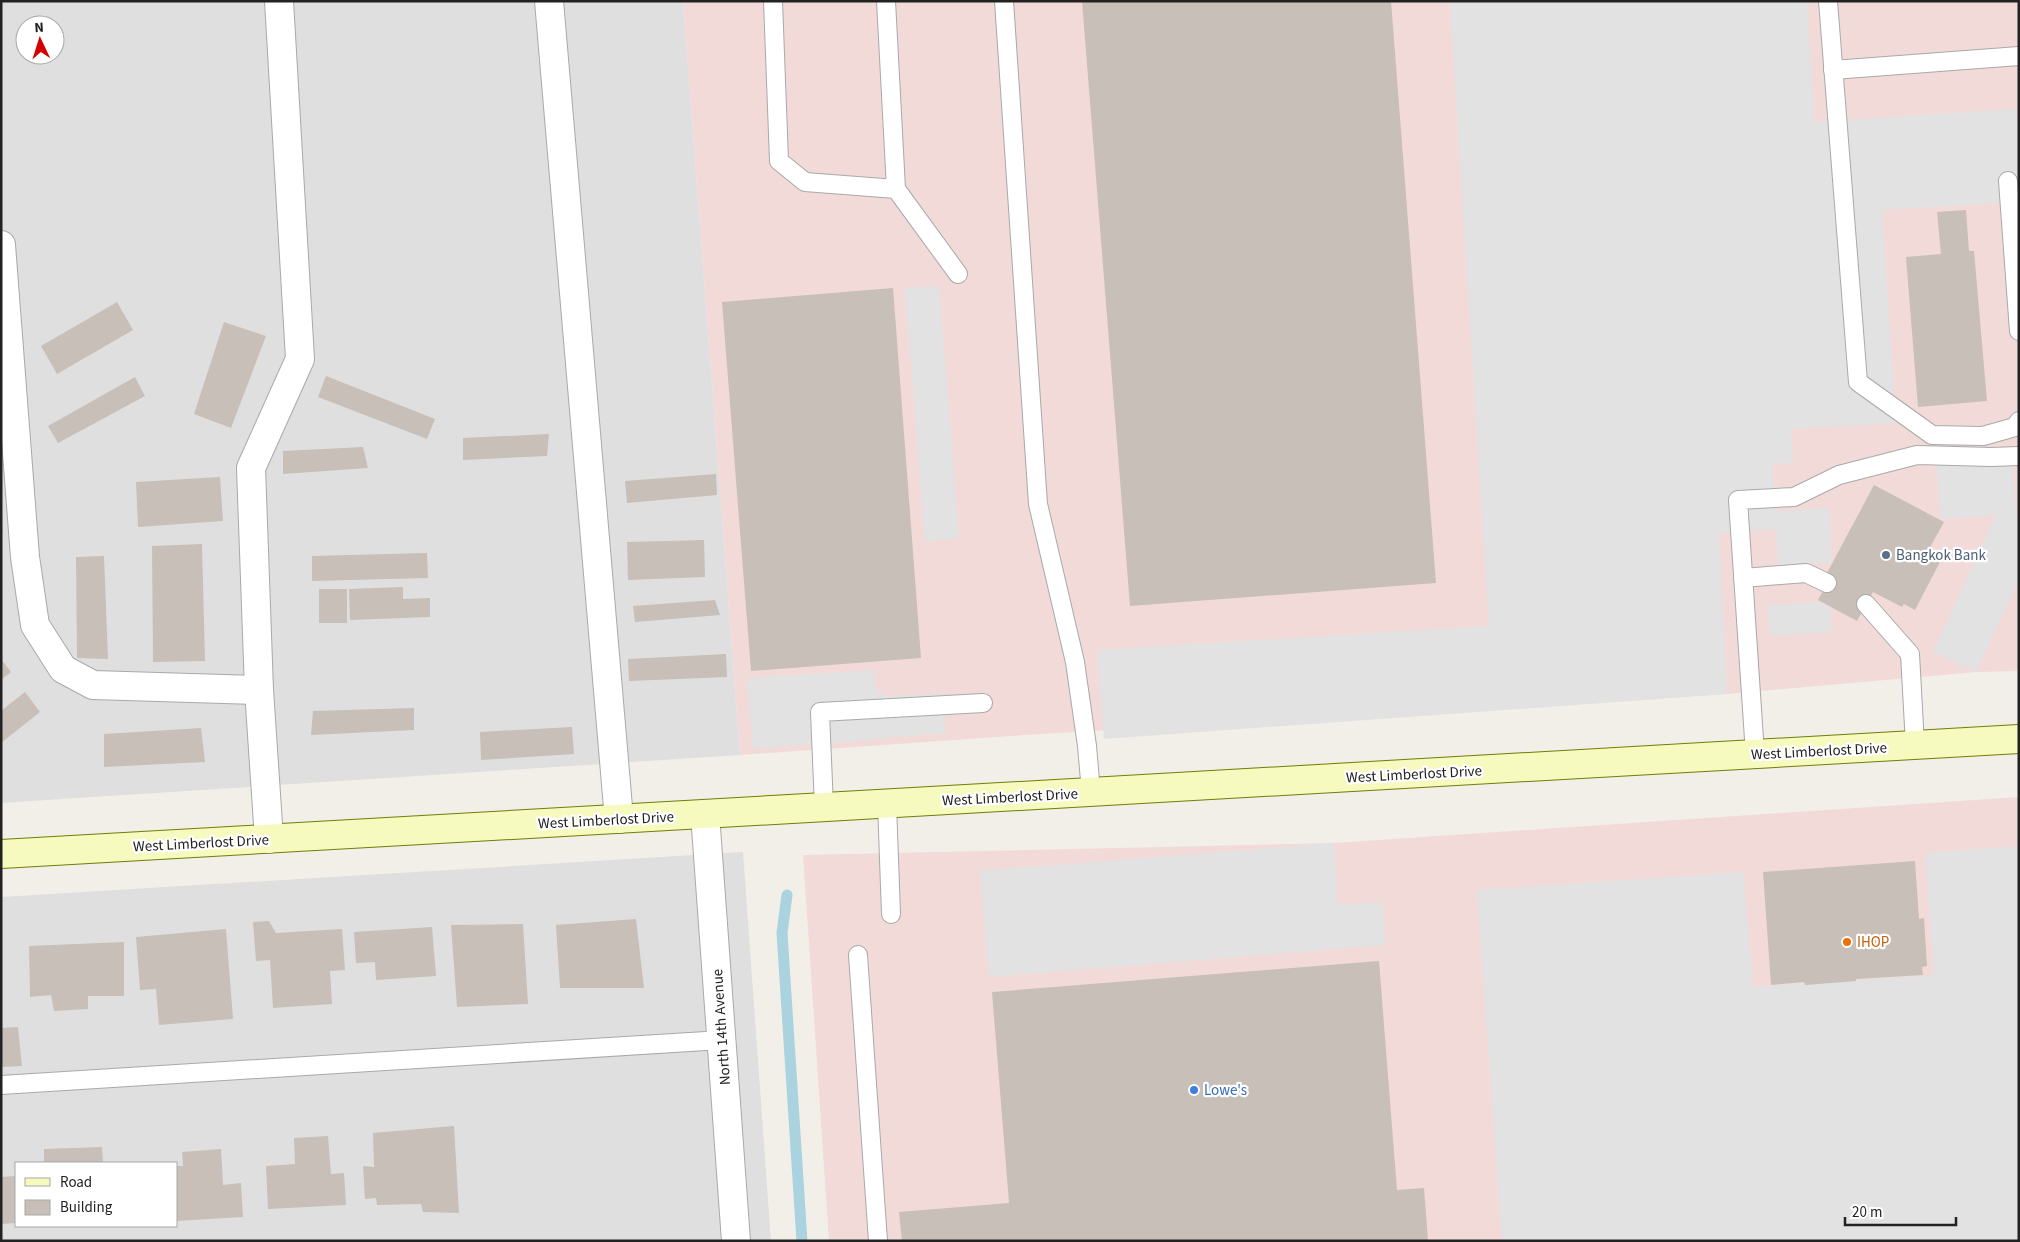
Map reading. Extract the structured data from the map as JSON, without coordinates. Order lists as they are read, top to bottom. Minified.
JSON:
{"streets":{"street":["West Limberlost Drive","North 14th Avenue"]},"crossings":[["West Limberlost Drive","North 14th Avenue"]],"places":["Bangkok Bank","IHOP","Lowe's"],"legend":["Road","Building"],"scale_bar":"20 m","north":"top"}
